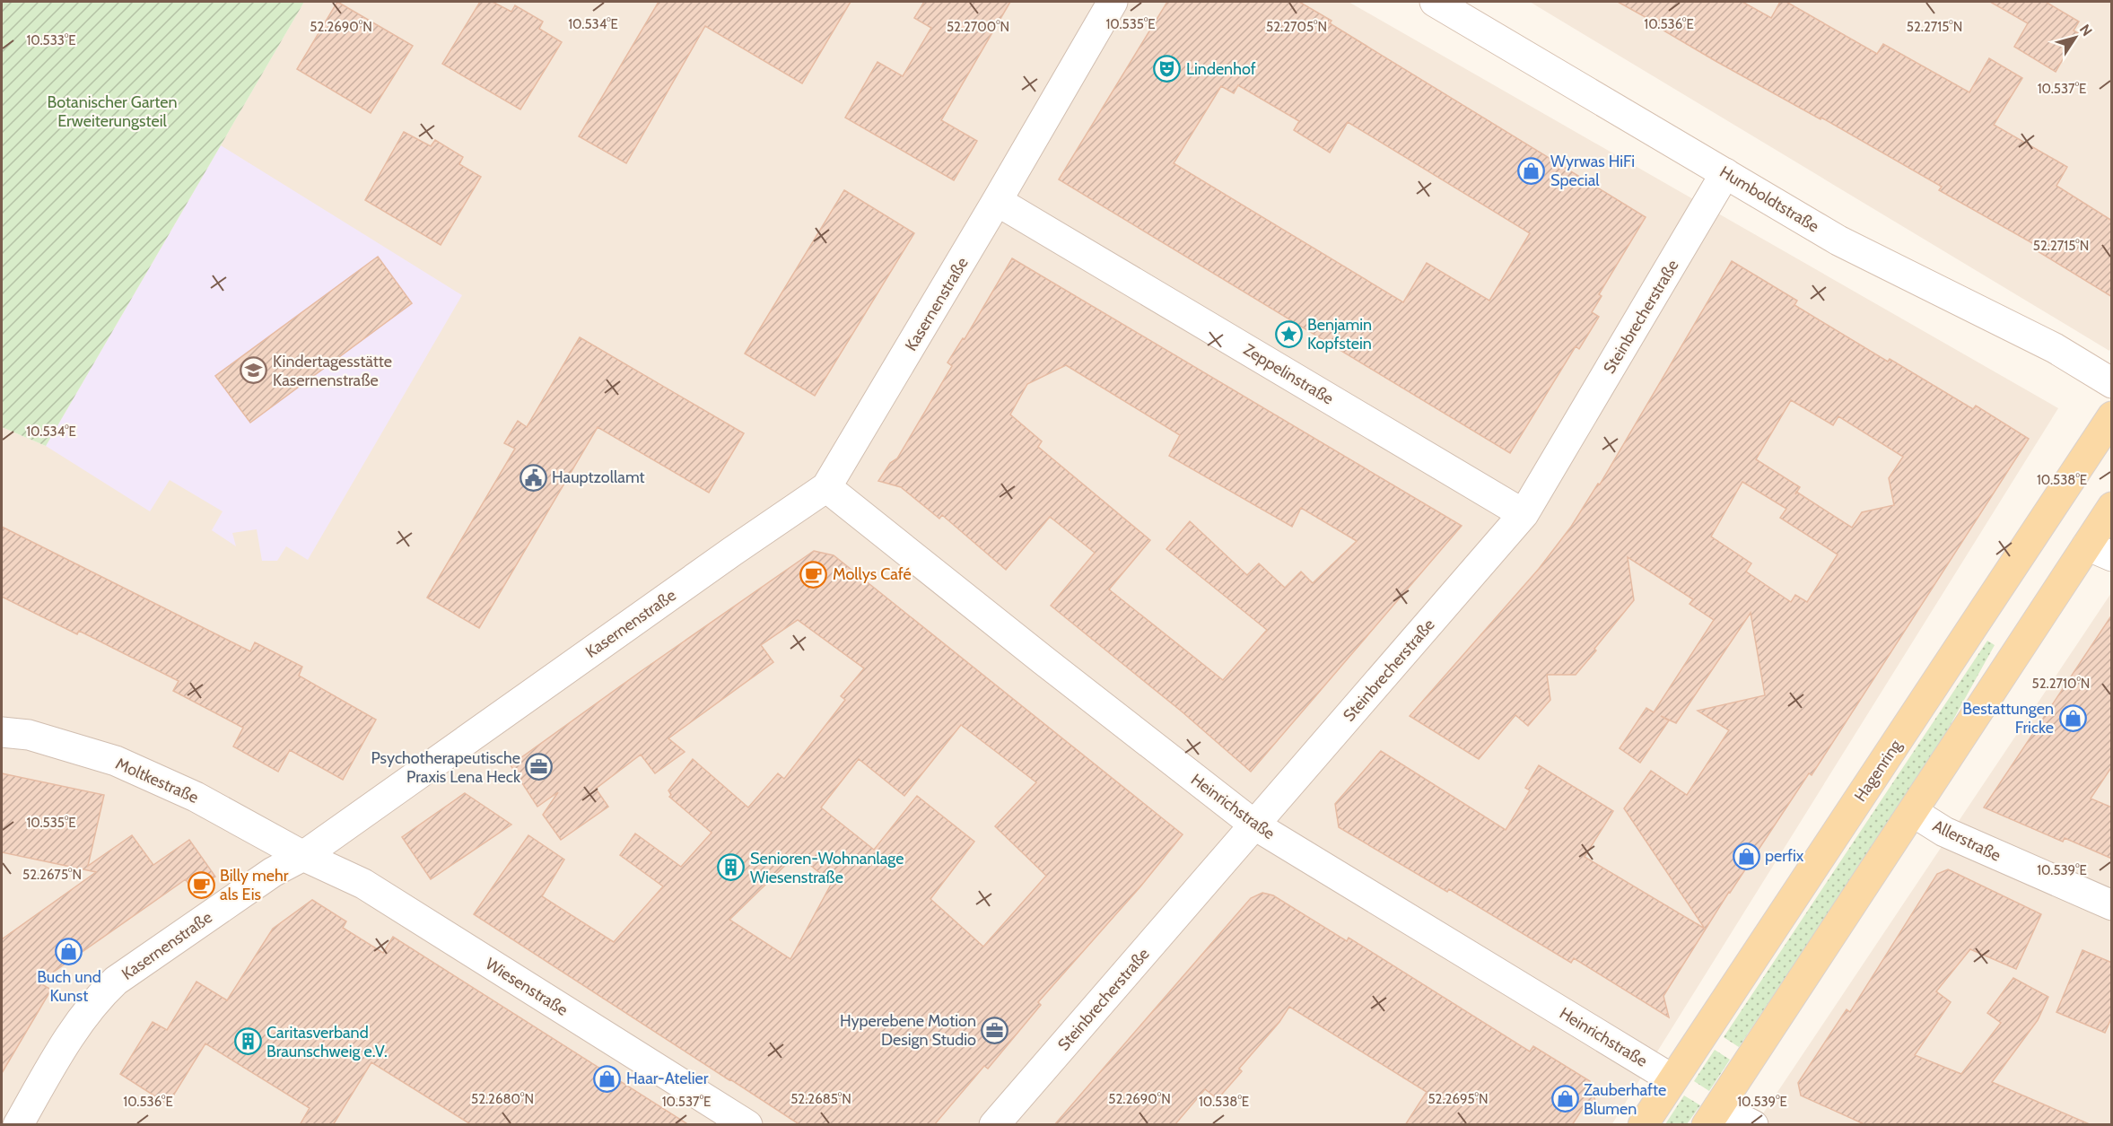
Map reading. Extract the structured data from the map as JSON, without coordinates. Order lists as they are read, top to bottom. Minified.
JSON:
{"streets":{"main road":["Hagenring"],"street":["Humboldtstraße","Kasernenstraße","Steinbrecherstraße","Zeppelinstraße","Moltkestraße","Heinrichstraße","Allerstraße","Wiesenstraße"]},"crossings":[["Humboldtstraße","Steinbrecherstraße"],["Kasernenstraße","Zeppelinstraße"],["Kasernenstraße","Moltkestraße"],["Kasernenstraße","Heinrichstraße"],["Kasernenstraße","Wiesenstraße"],["Steinbrecherstraße","Zeppelinstraße"],["Steinbrecherstraße","Heinrichstraße"],["Hagenring","Heinrichstraße"],["Moltkestraße","Wiesenstraße"]],"parks":["Botanischer Garten Erweiterungsteil"],"places":{"theatre":["Lindenhof"],"shop":["Wyrwas HiFi Special","Bestattungen Fricke","perfix","Buch und Kunst","Haar-Atelier","Zauberhafte Blumen"],"place":["Benjamin Kopfstein"],"school or university":["Kindertagesstätte Kasernenstraße"],"public building":["Hauptzollamt"],"cafe":["Mollys Café","Billy mehr als Eis"],"office":["Psychotherapeutische Praxis Lena Heck","Hyperebene Motion Design Studio"],"building":["Senioren-Wohnanlage Wiesenstraße","Caritasverband Braunschweig e.V."]},"north":"top right","coordinates":["10.534°E","10.535°E","10.536°E","52.2690°N","52.2700°N","52.2705°N","52.2715°N","10.533°E","10.537°E","10.538°E","52.2710°N","10.539°E","52.2675°N","52.2680°N","52.2685°N","52.2695°N"]}
